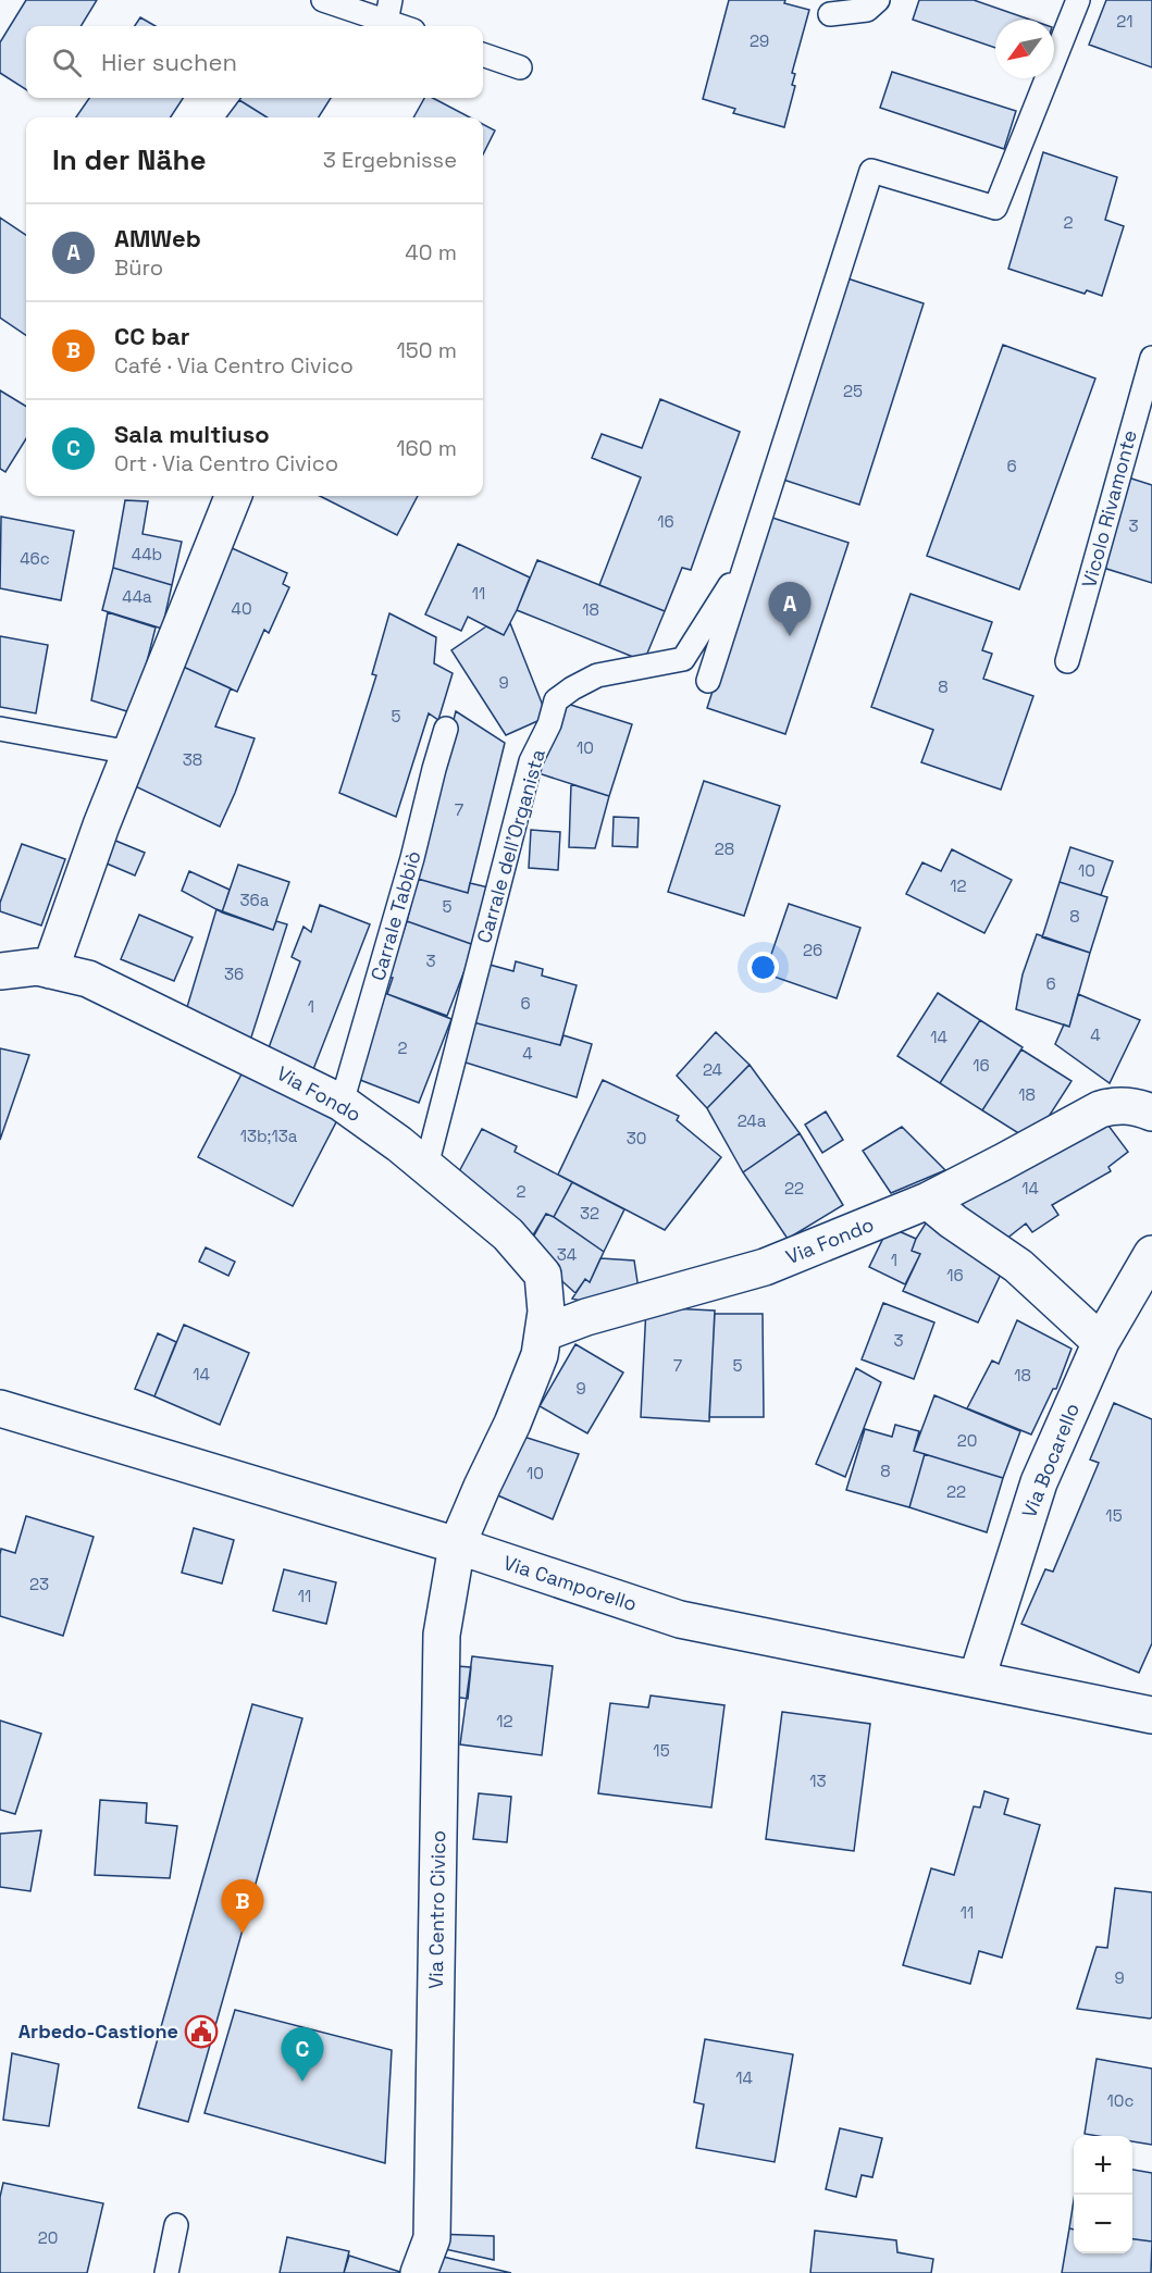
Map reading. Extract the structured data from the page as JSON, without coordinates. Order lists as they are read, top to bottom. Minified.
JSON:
{"streets":{"street":["Via Fondo","Via Bocarello","Via Camporello","Via Centro Civico"],"lane":["Vicolo Rivamonte","Carrale dell'Organista","Carrale Tabbiò"]},"crossings":[["Carrale dell'Organista","Via Fondo"],["Carrale Tabbiò","Via Fondo"],["Via Fondo","Via Camporello"],["Via Fondo","Via Centro Civico"],["Via Bocarello","Via Camporello"],["Via Camporello","Via Centro Civico"]],"places":{"public building":["Arbedo-Castione"]},"house_numbers":["21","29","2","25","6","16","3","44b","46c","11","44a","40","18","9","8","5","10","38","7","28","10","12","36a","5","8","26","3","36","6","6","1","4","14","2","4","16","24","18","24a","13b;13a","30","22","14","2","32","34","1","16","3","7","5","14","18","9","20","8","10","22","15","23","11","12","15","13","11","9","14","10c","20"],"north":"bottom left","page":{"search":"Hier suchen","heading":["In der Nähe","3 Ergebnisse"],"list":[{"mark":"A","name":"AMWeb","note":"Büro","value":"40 m"},{"mark":"B","name":"CC bar","note":"Café · Via Centro Civico","value":"150 m"},{"mark":"C","name":"Sala multiuso","note":"Ort · Via Centro Civico","value":"160 m"}],"pins":["A","B","C"],"map_buttons":["+","−"]}}
